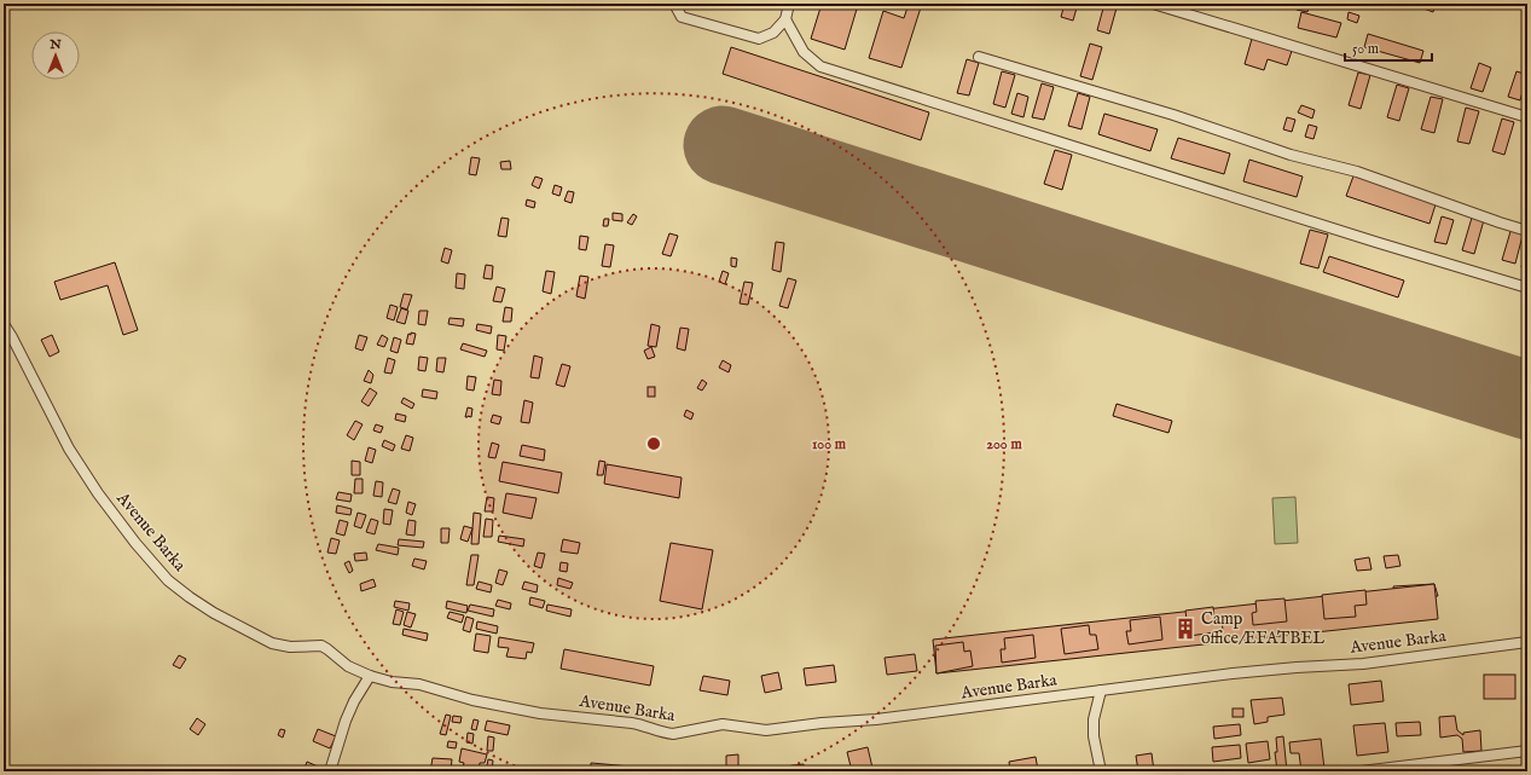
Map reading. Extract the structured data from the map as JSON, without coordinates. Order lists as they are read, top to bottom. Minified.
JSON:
{"streets":{"street":["Avenue Barka"]},"places":{"building":["Camp office/EFATBEL"]},"scale_bar":"50 m","north":"top","rings":["100 m","200 m"]}
